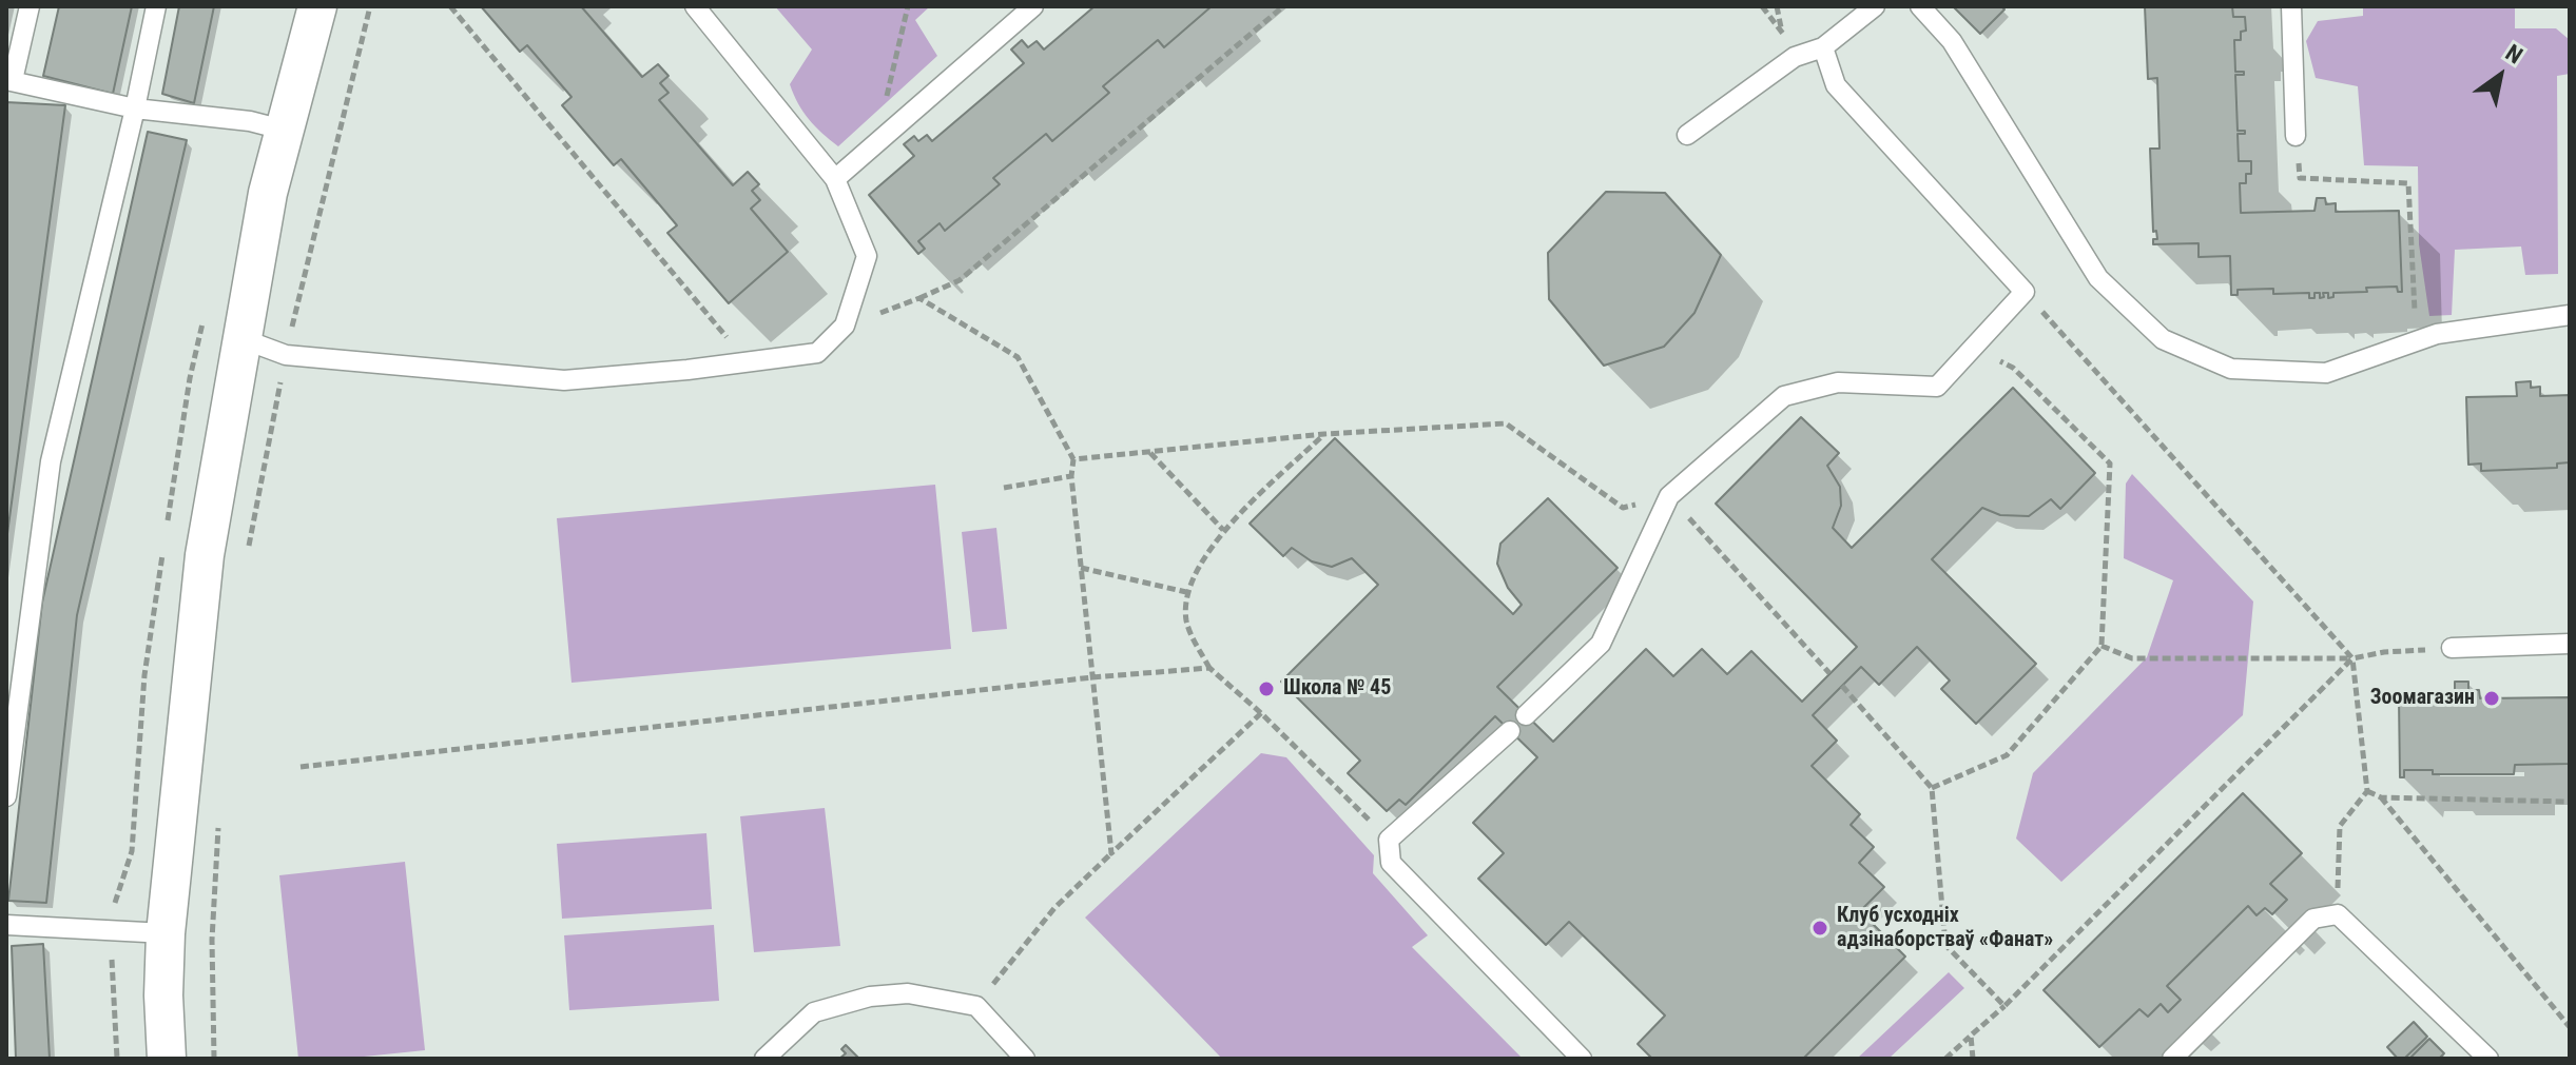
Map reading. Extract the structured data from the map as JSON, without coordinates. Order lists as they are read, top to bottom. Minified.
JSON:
{"places":["Школа № 45","Зоомагазин","Клуб усходніх адзінаборстваў «Фанат»"],"north":"top right"}
